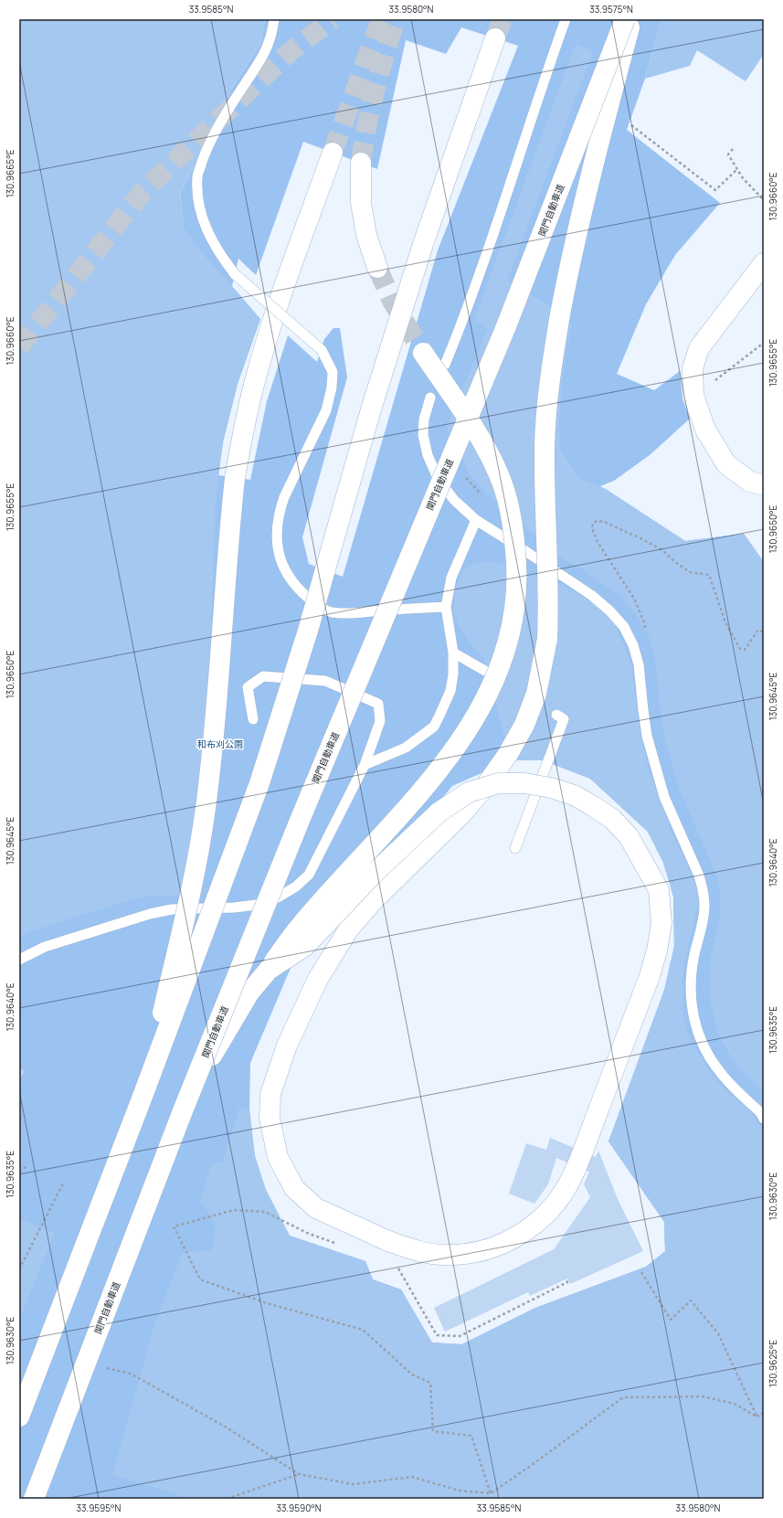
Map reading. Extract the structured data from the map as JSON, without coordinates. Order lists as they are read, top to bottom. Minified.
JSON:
{"streets":{"main road":["関門自動車道"]},"parks":["和布刈公園"],"coordinates":["33.9585°N","33.9580°N","33.9575°N","130.9665°E","130.9660°E","130.9655°E","130.9650°E","130.9645°E","130.9640°E","130.9635°E","130.9630°E","130.9625°E","33.9595°N","33.9590°N"]}
